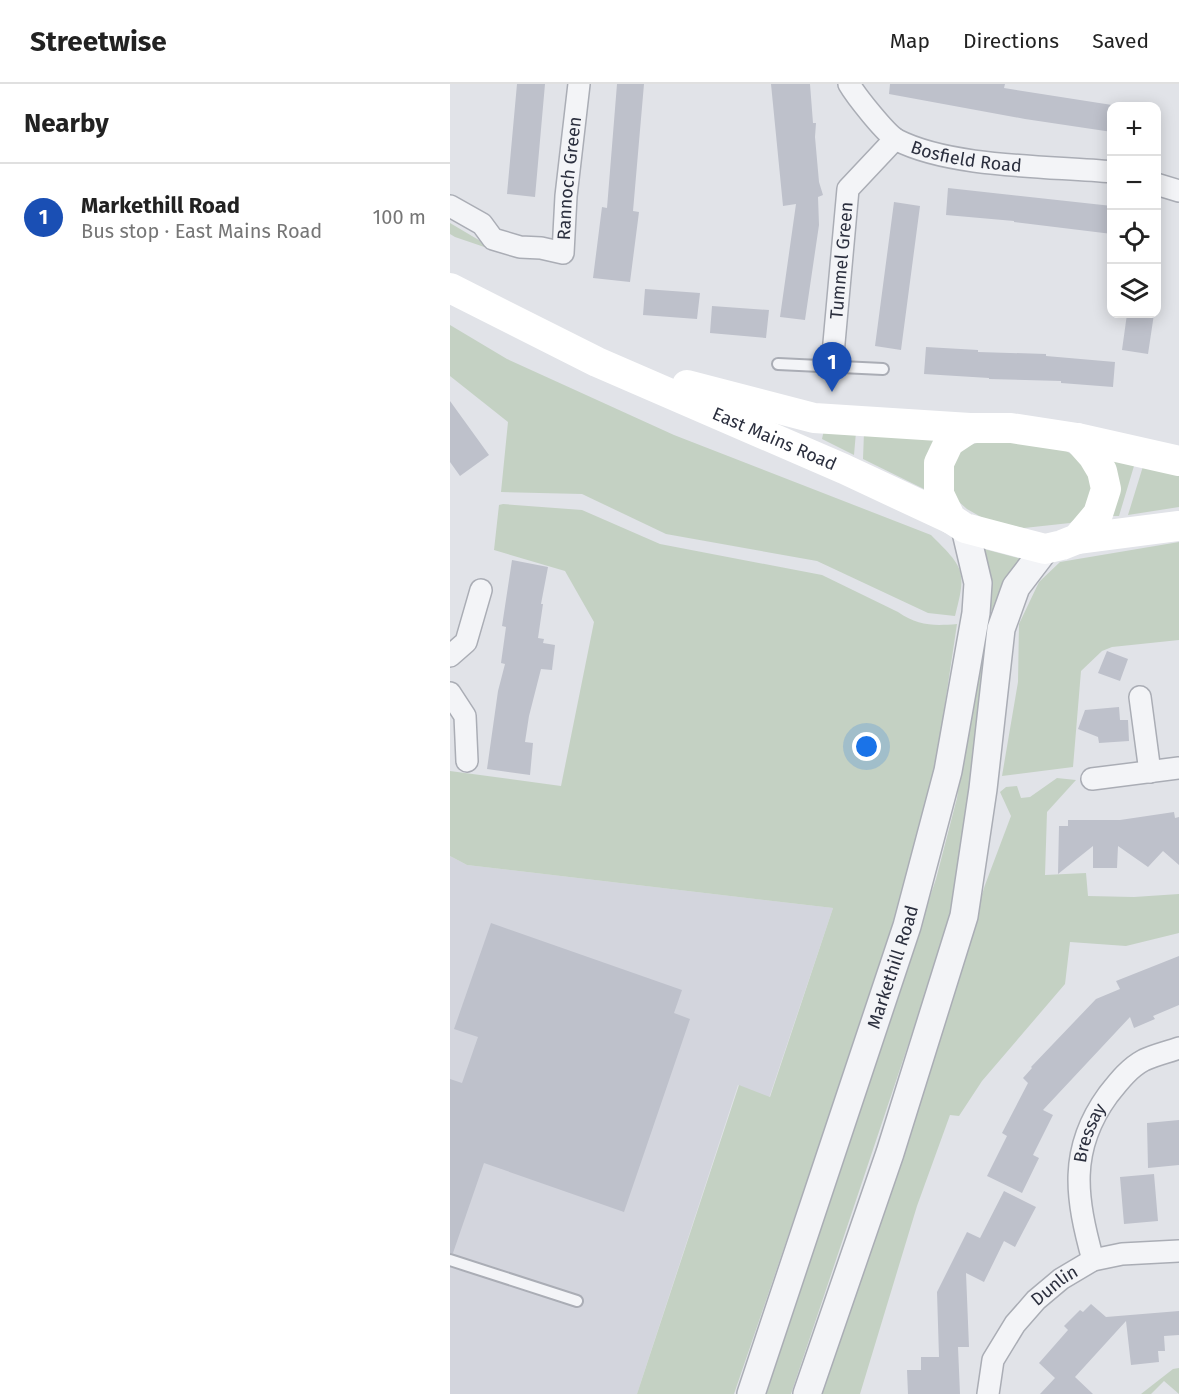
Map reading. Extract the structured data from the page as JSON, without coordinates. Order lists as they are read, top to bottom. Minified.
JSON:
{"streets":{"main road":["East Mains Road"],"street":["Bosfield Road","Rannoch Green","Tummel Green","Markethill Road","Bressay","Dunlin"]},"crossings":[["Bosfield Road","Tummel Green"],["East Mains Road","Markethill Road"],["Bressay","Dunlin"]],"page":{"header":"Streetwise","nav":["Map","Directions","Saved"],"heading":"Nearby","map_buttons":["+","−"],"list":[{"mark":"1","name":"Markethill Road","note":"Bus stop · East Mains Road","value":"100 m"}],"pins":"1"}}
